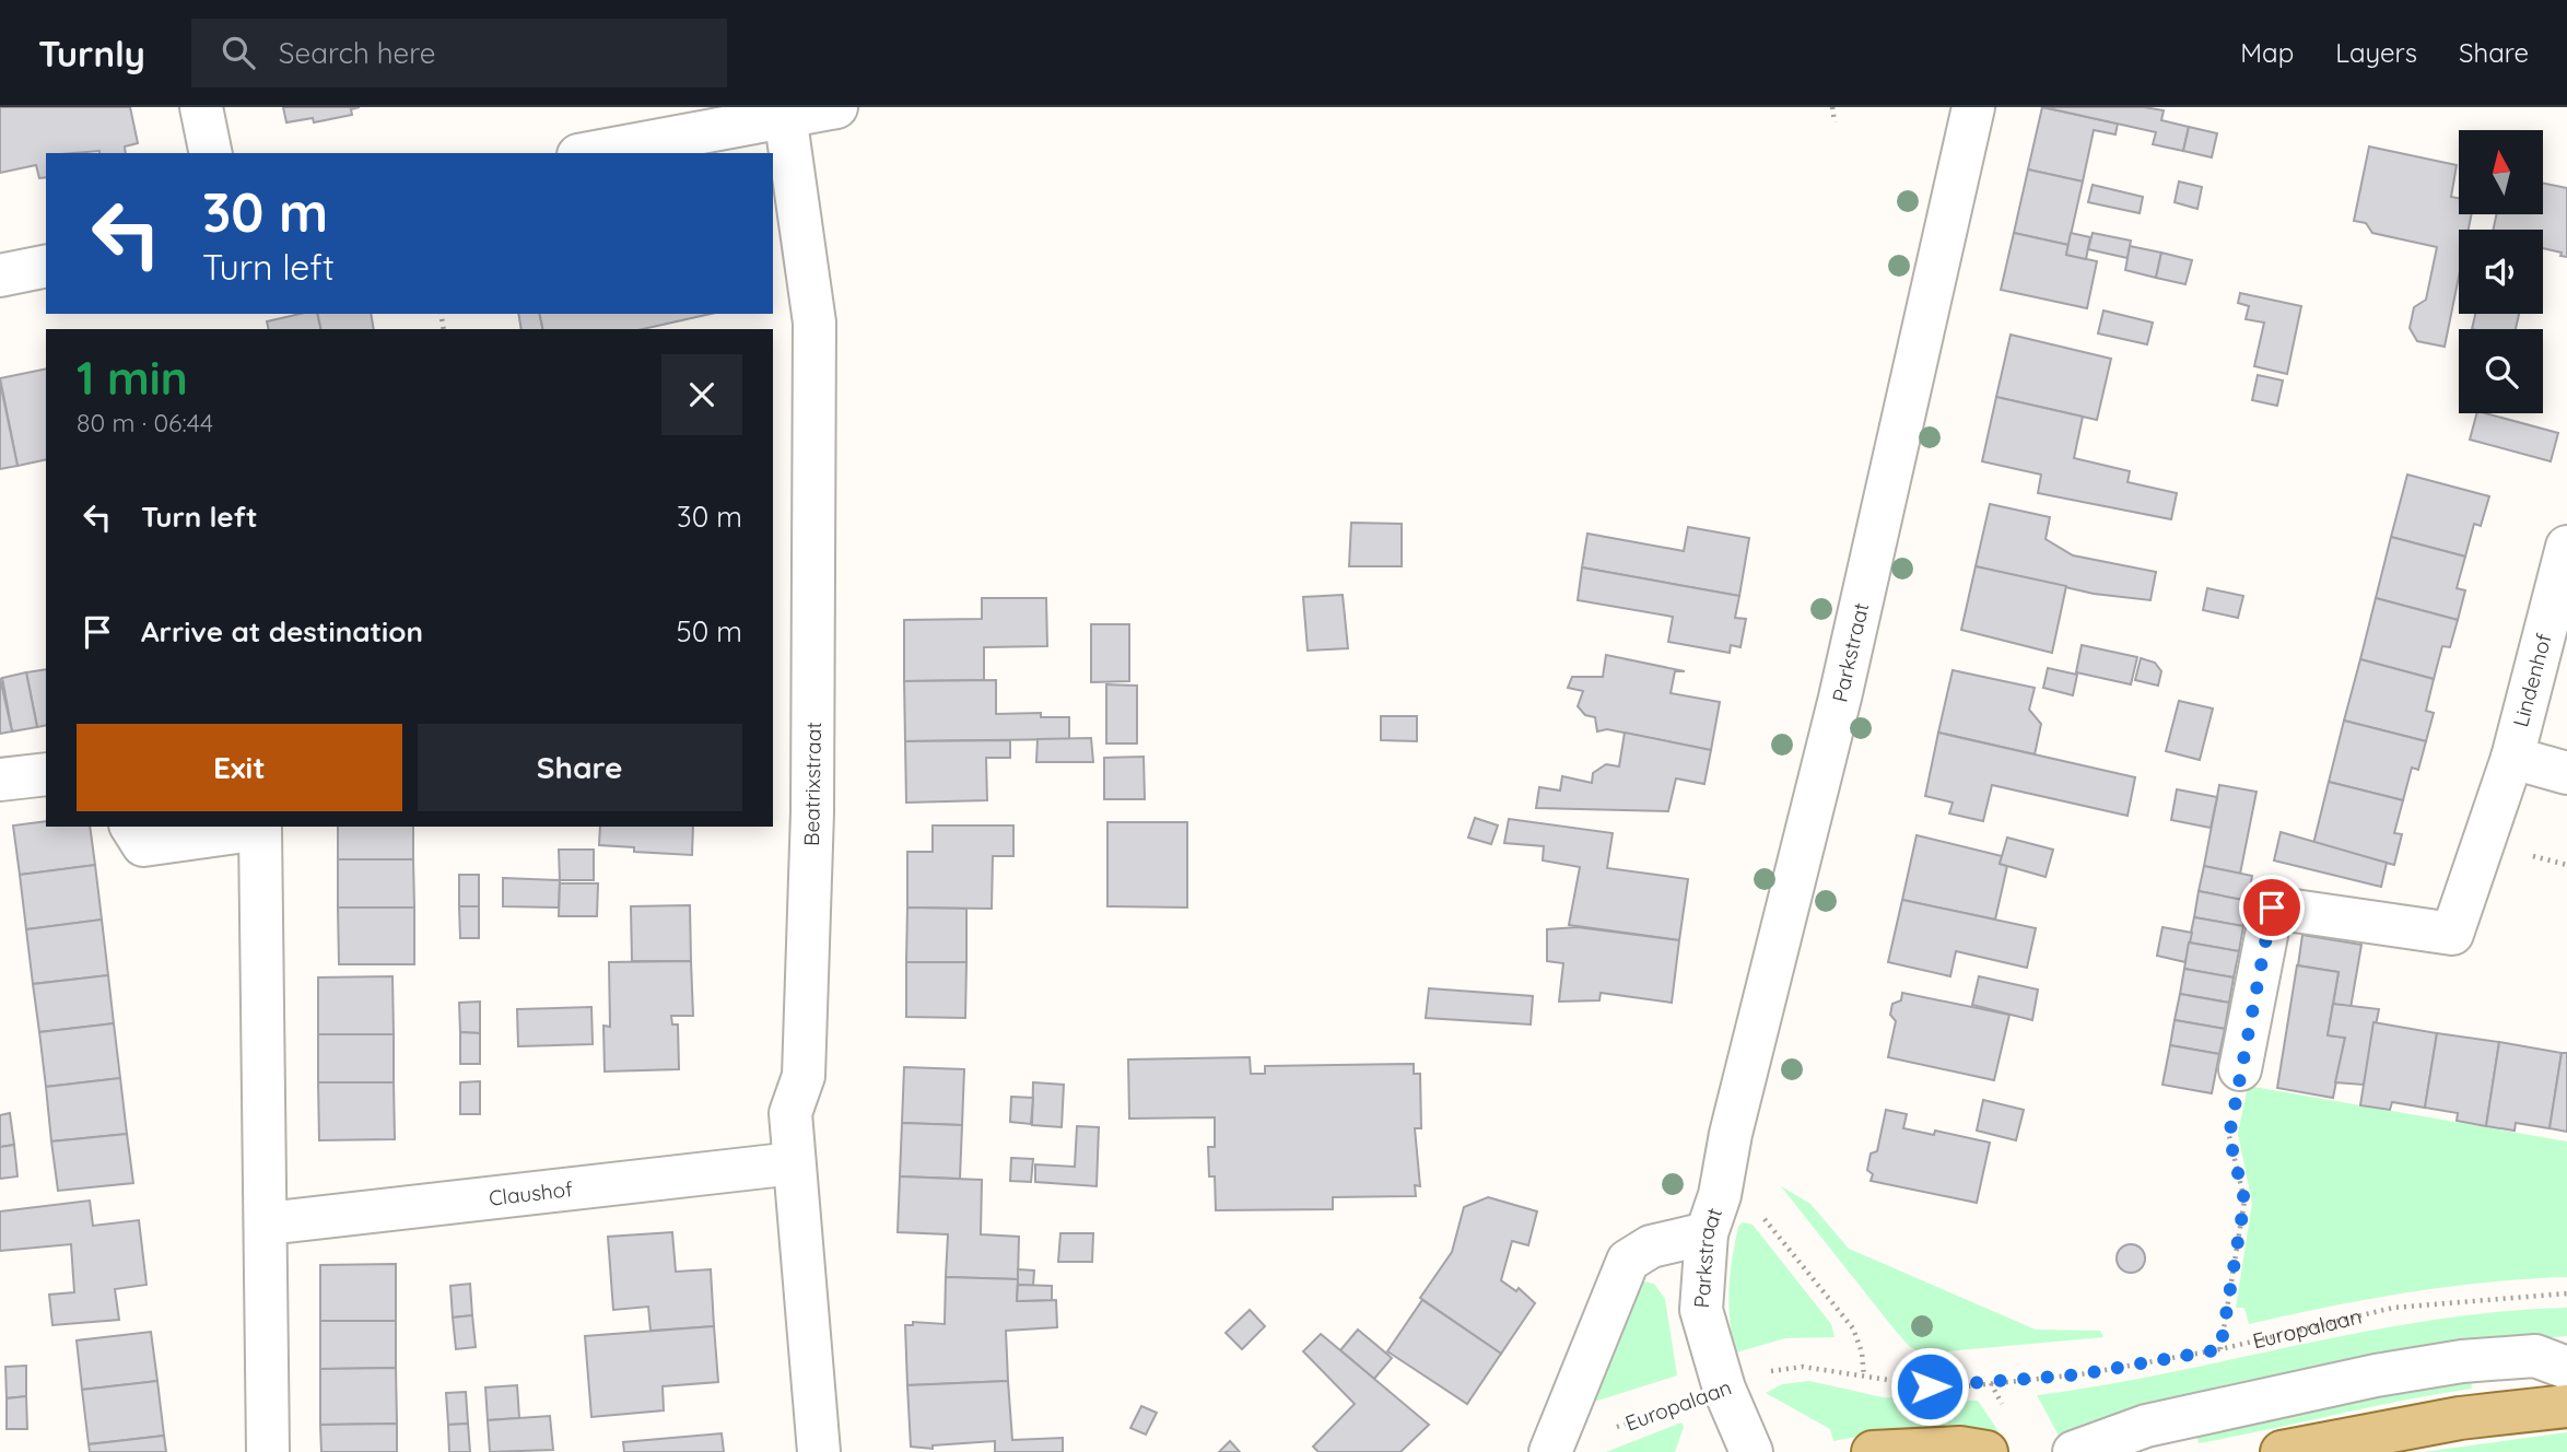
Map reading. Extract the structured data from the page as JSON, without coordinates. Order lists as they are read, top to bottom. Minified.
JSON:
{"streets":{"street":["Parkstraat","Lindenhof","Beatrixstraat","Claushof"],"path":["Europalaan"]},"crossings":[["Parkstraat","Europalaan"],["Beatrixstraat","Claushof"]],"north":"top","page":{"header":"Turnly","search":"Search here","nav":["Map","Layers","Share"],"turn":["30 m","Turn left"],"heading":["1 min","80 m · 06:44"],"list":[{"name":"Turn left","value":"30 m"},{"name":"Arrive at destination","value":"50 m"}],"buttons":["Exit","Share"]}}
